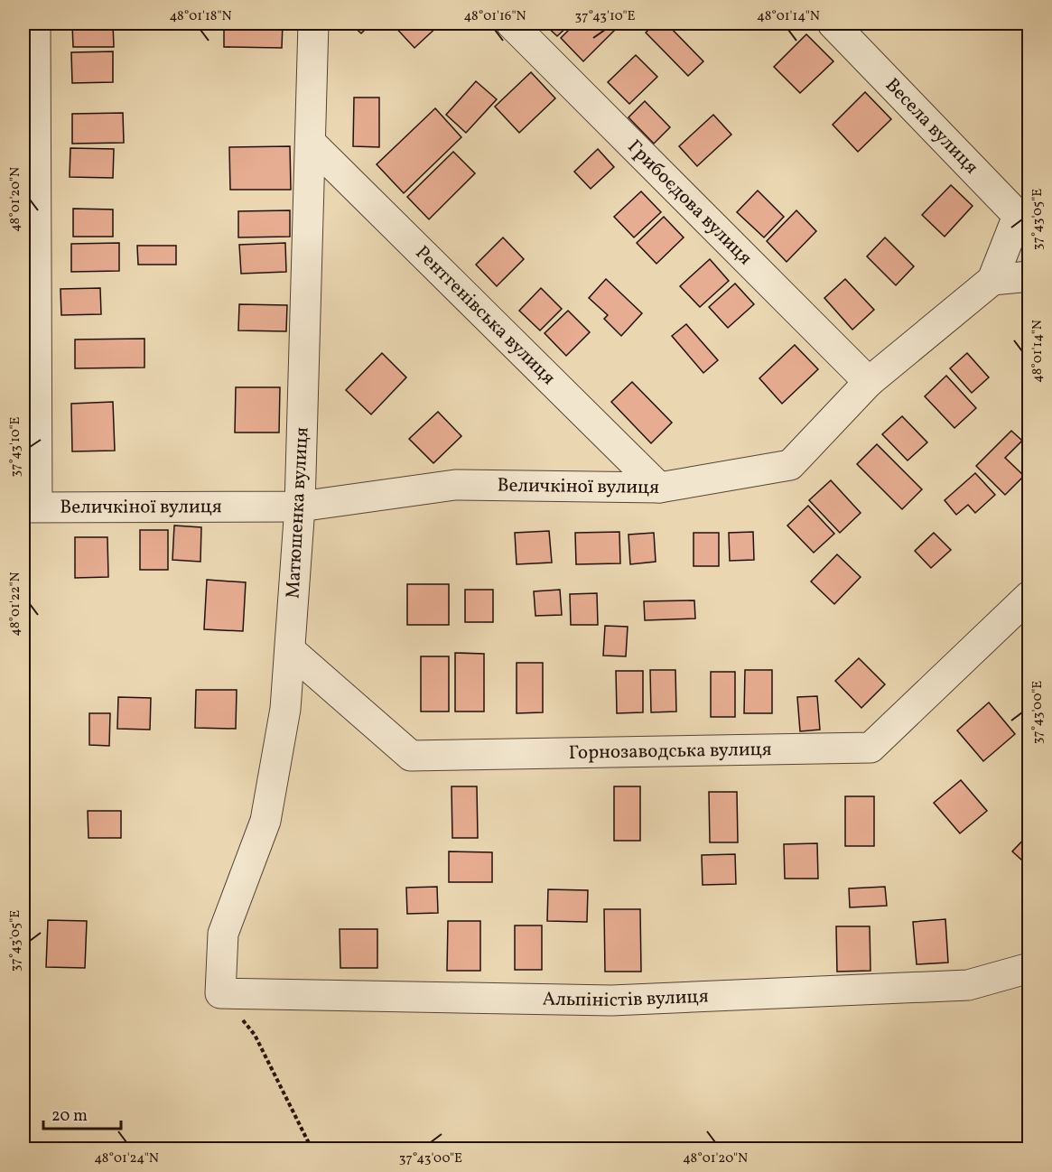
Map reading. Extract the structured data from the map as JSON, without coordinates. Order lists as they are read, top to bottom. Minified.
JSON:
{"streets":{"street":["Весела вулиця","Грибоєдова вулиця","Рентгенівська вулиця","Величкіної вулиця","Матюшенка вулиця","Горнозаводська вулиця","Альпіністів вулиця"]},"crossings":[["Весела вулиця","Величкіної вулиця"],["Грибоєдова вулиця","Величкіної вулиця"],["Рентгенівська вулиця","Величкіної вулиця"],["Рентгенівська вулиця","Матюшенка вулиця"],["Величкіної вулиця","Матюшенка вулиця"],["Матюшенка вулиця","Горнозаводська вулиця"],["Матюшенка вулиця","Альпіністів вулиця"]],"scale_bar":"20 m","coordinates":["48°01'18\"N","48°01'16\"N","37°43'10\"E","48°01'14\"N","48°01'20\"N","37°43'05\"E","48°01'22\"N","37°43'00\"E","48°01'24\"N"]}
